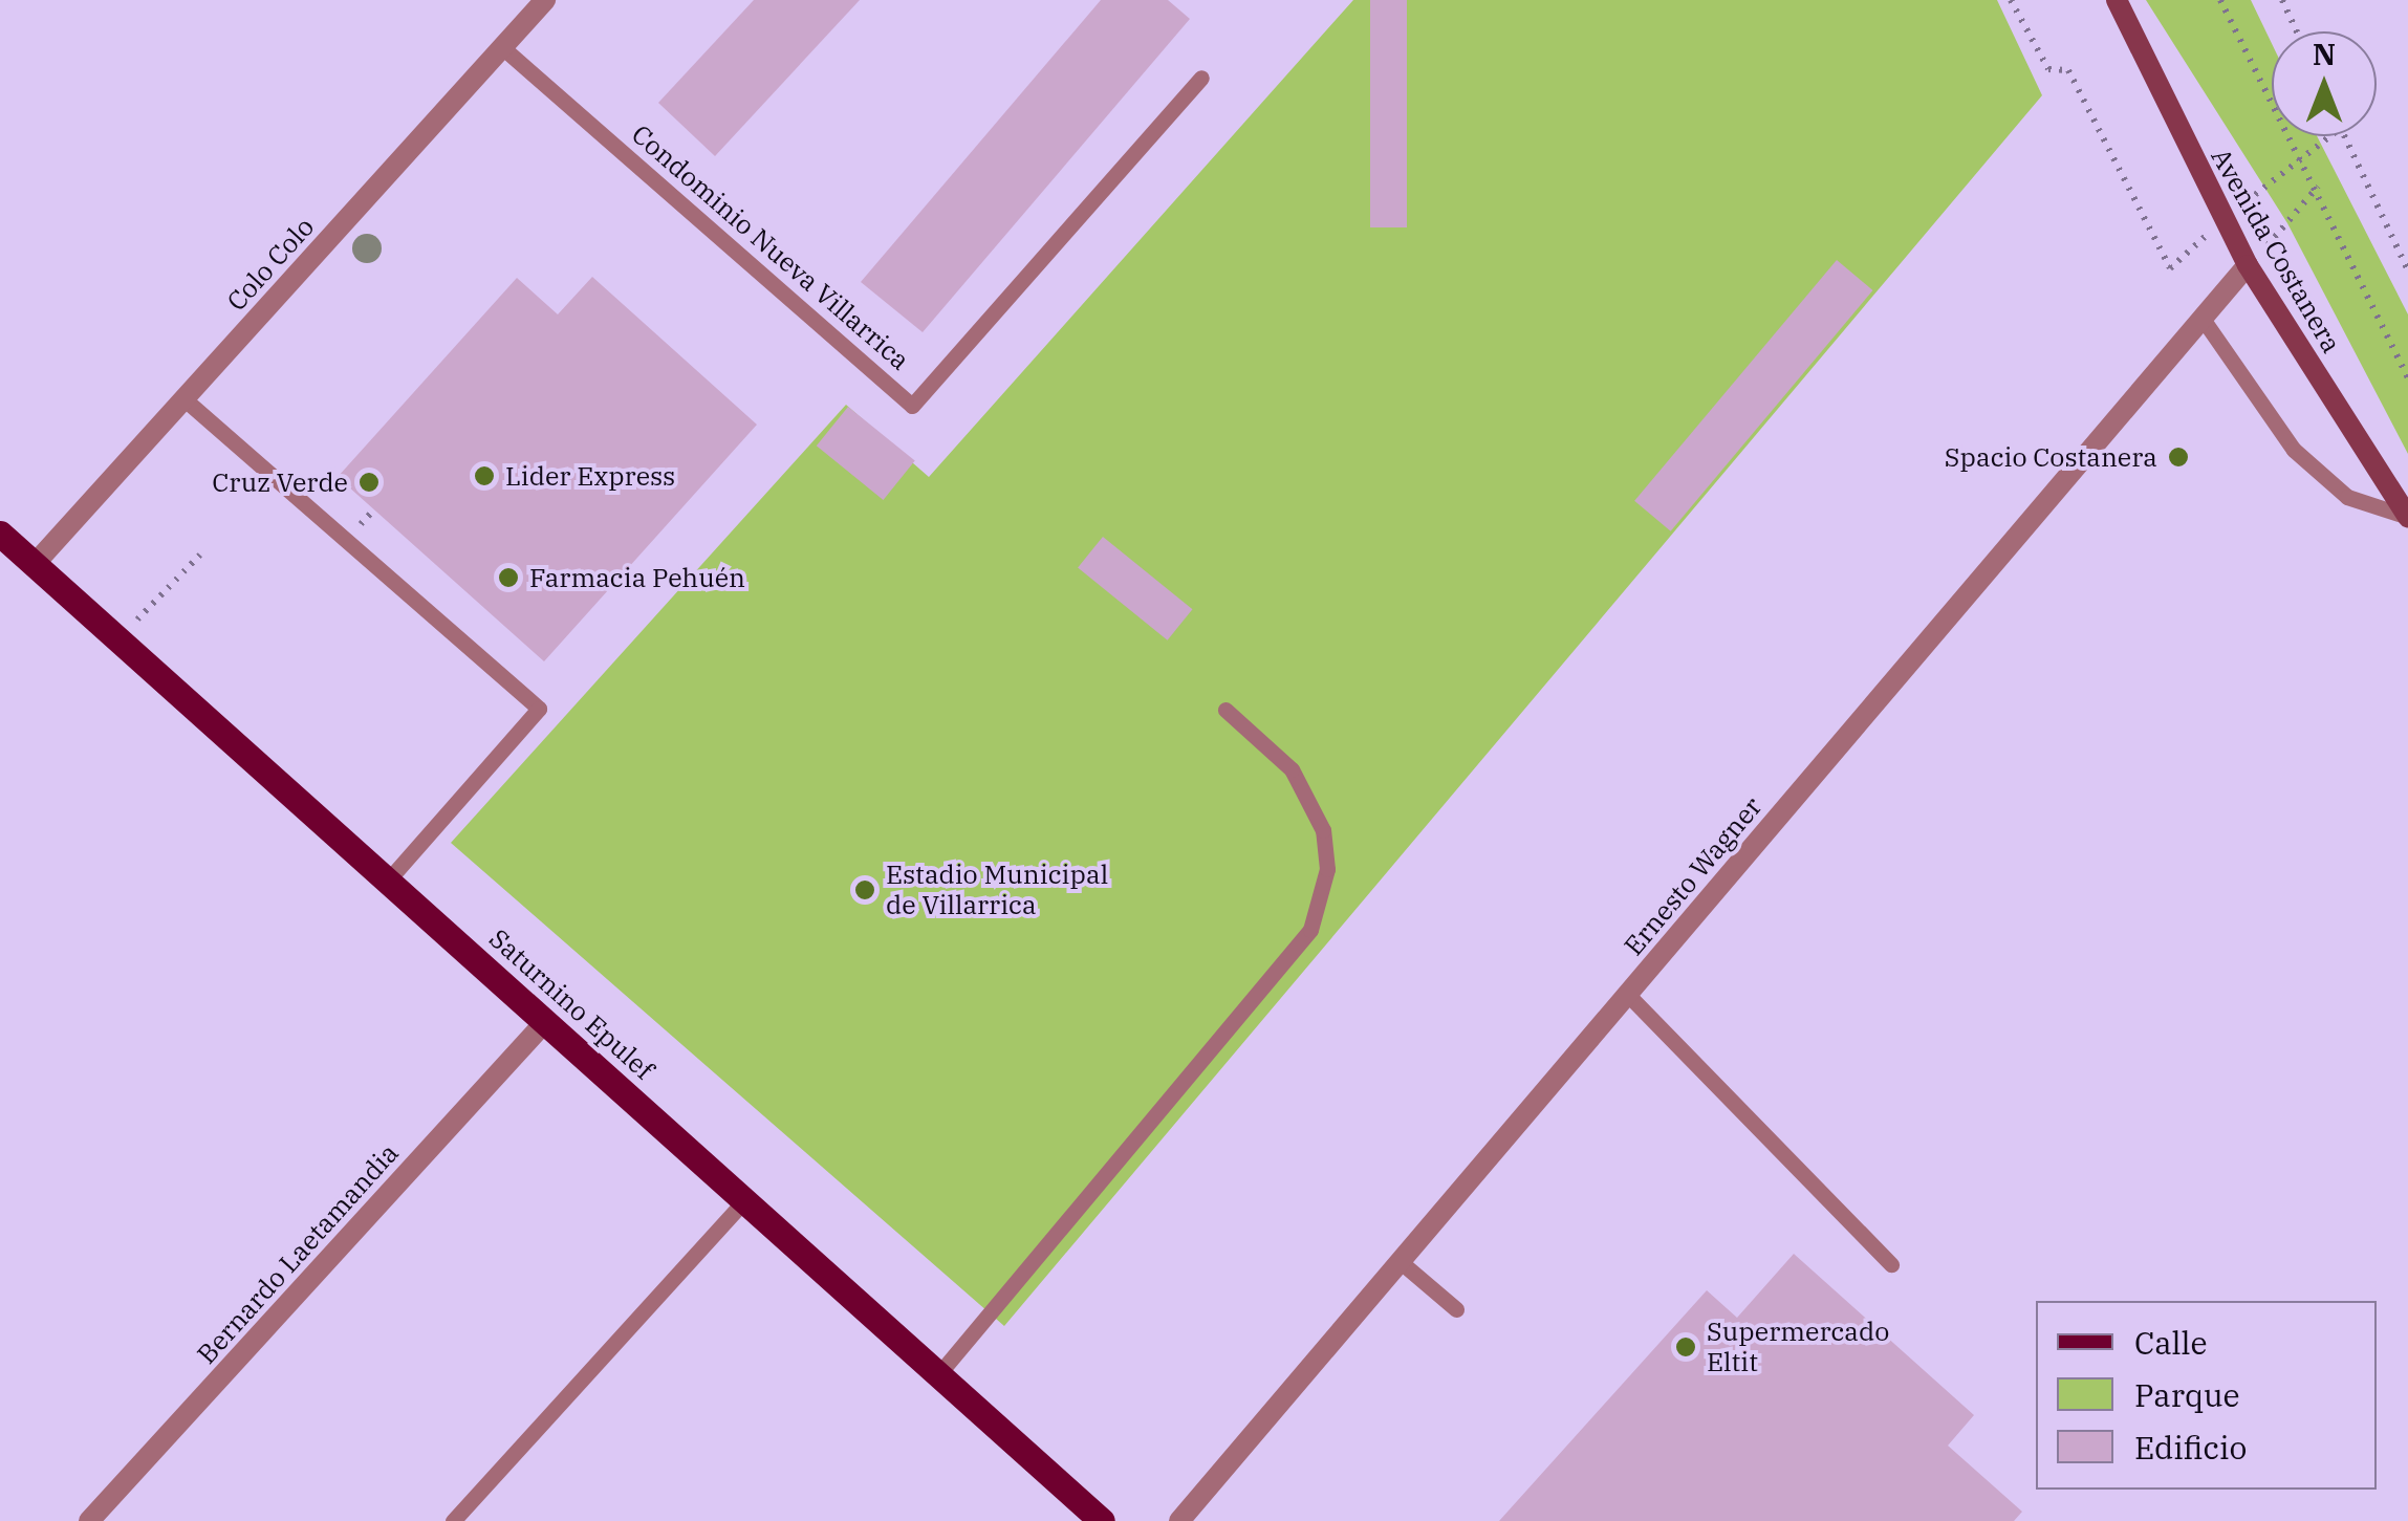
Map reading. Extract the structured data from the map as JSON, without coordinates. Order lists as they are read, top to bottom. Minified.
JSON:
{"streets":{"main road":["Avenida Costanera","Saturnino Epulef"],"street":["Colo Colo","Ernesto Wagner","Bernardo Laetamandia"],"lane":["Condominio Nueva Villarrica"]},"crossings":[["Condominio Nueva Villarrica","Colo Colo"],["Avenida Costanera","Ernesto Wagner"],["Colo Colo","Saturnino Epulef"],["Saturnino Epulef","Bernardo Laetamandia"]],"places":["Spacio Costanera","Lider Express","Cruz Verde","Farmacia Pehuén","Estadio Municipal de Villarrica","Supermercado Eltit"],"legend":["Calle","Parque","Edificio"],"north":"top"}
